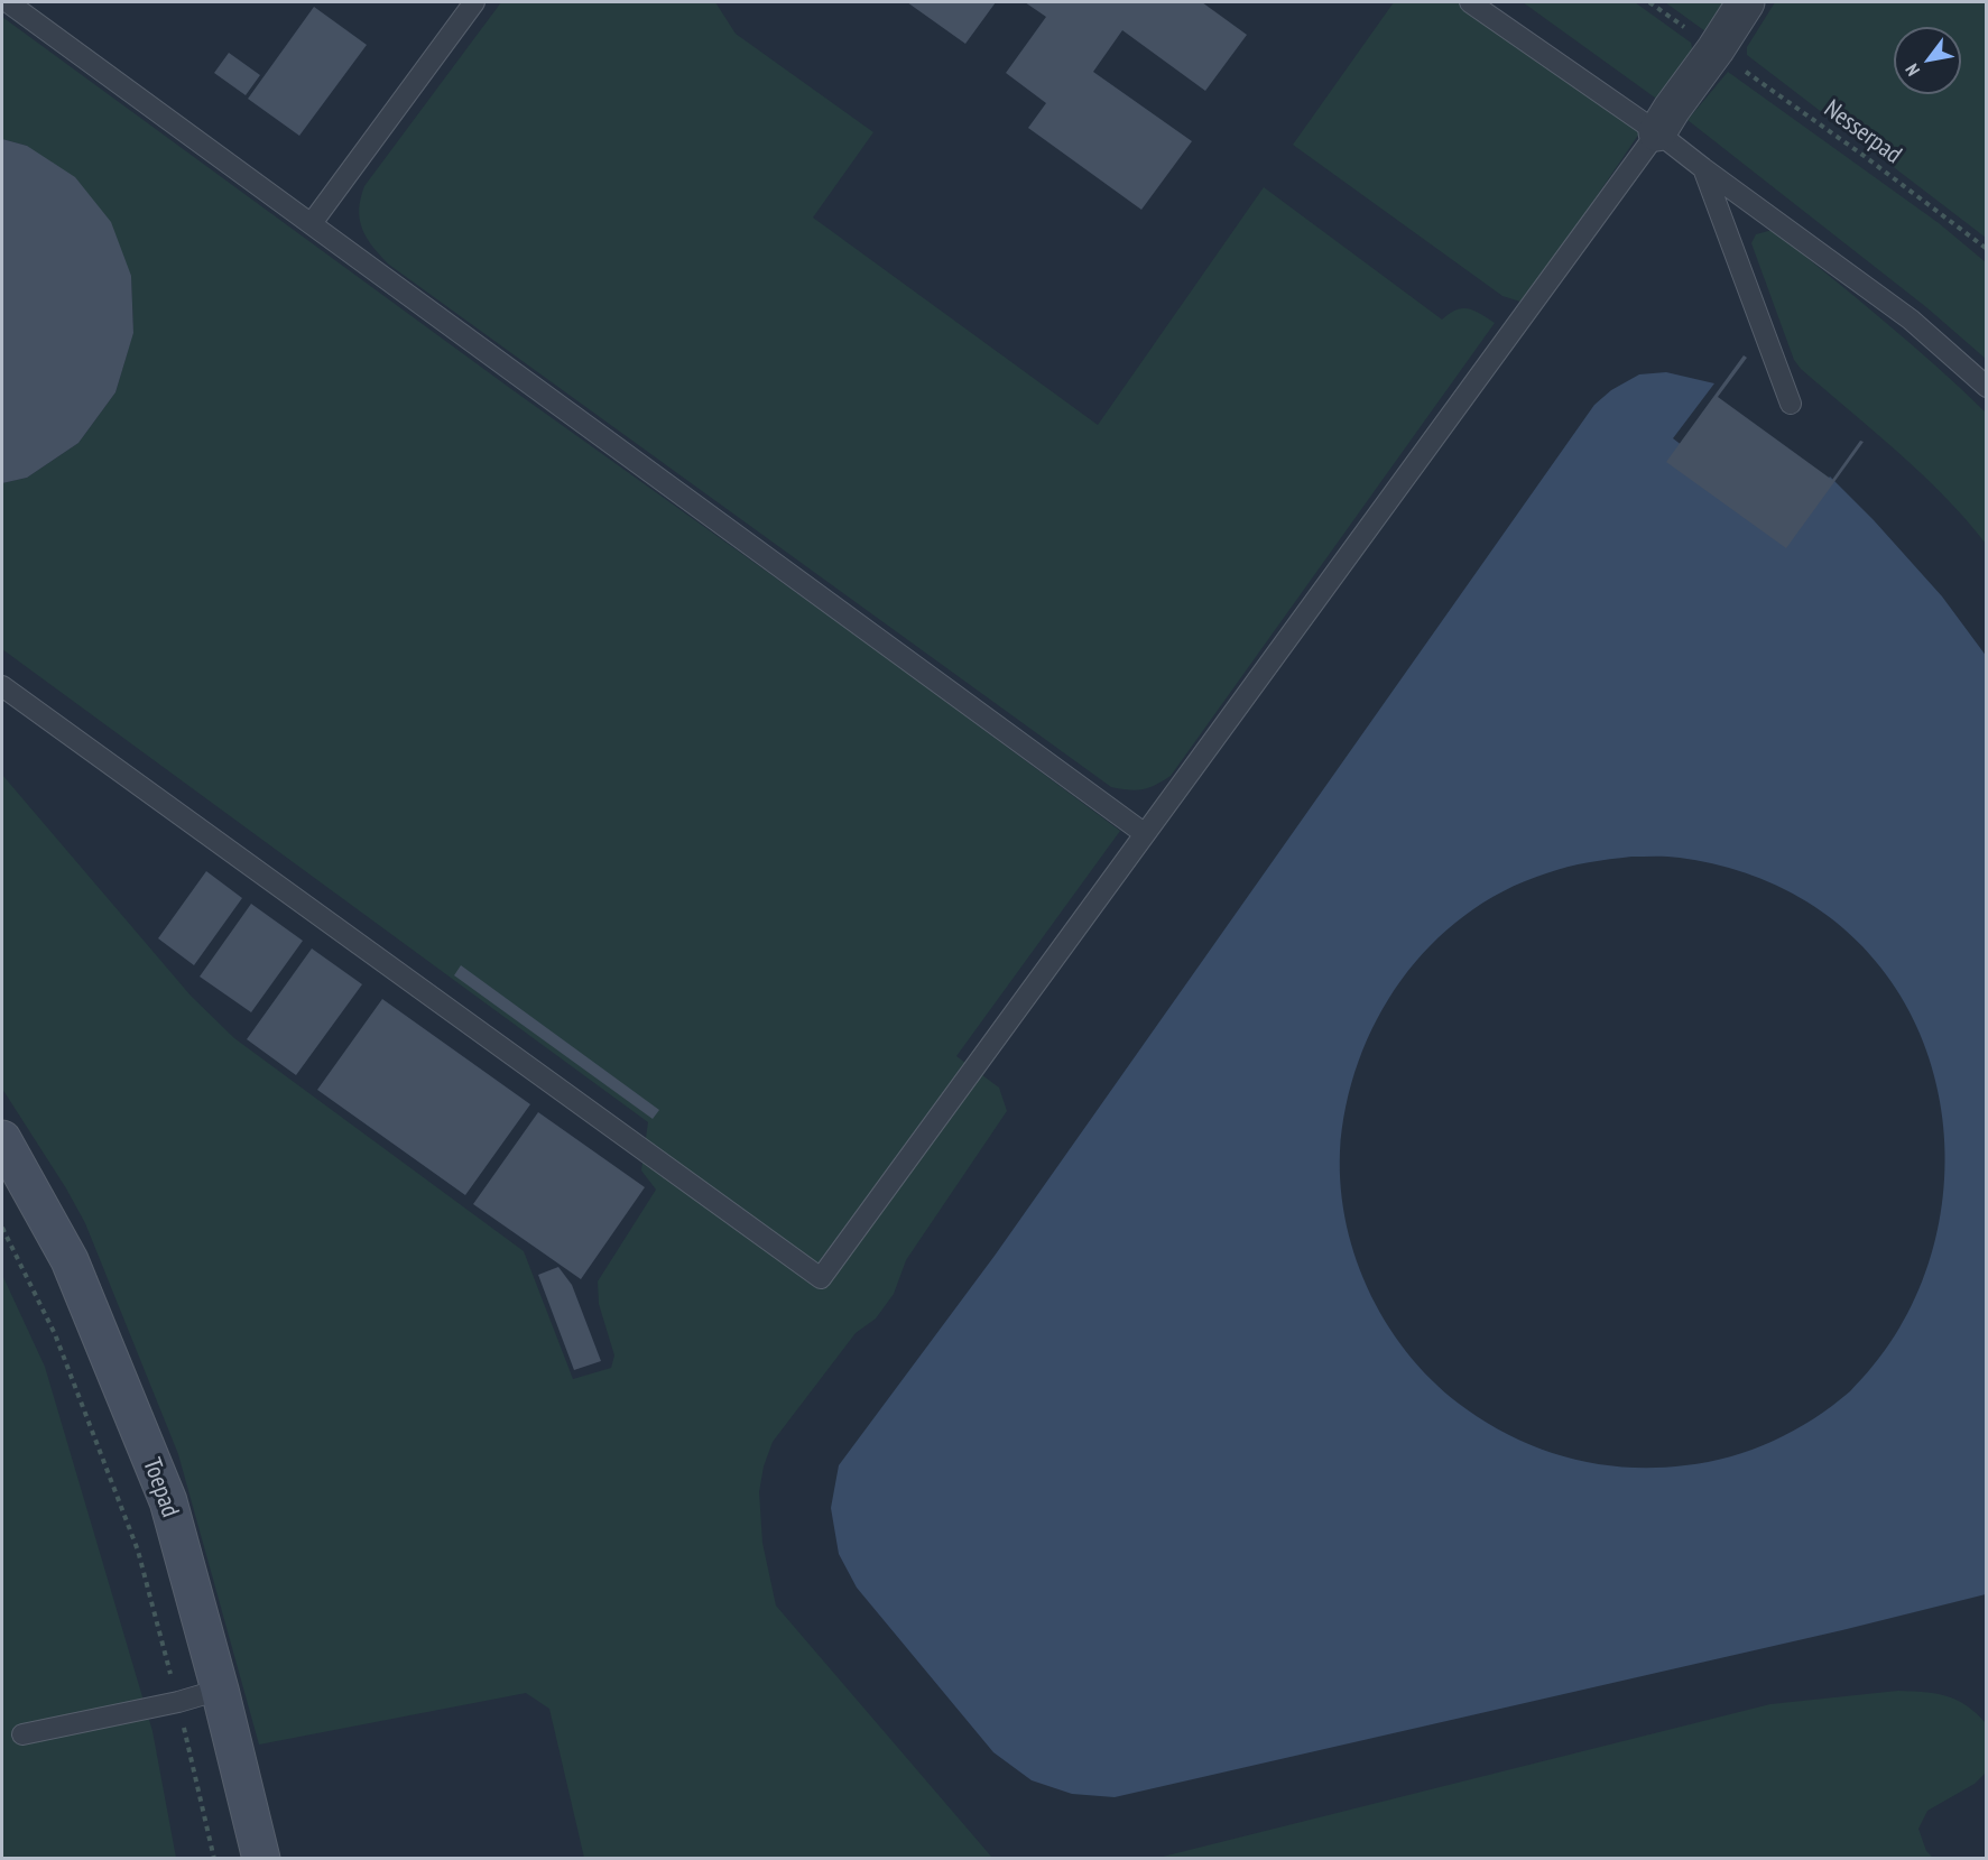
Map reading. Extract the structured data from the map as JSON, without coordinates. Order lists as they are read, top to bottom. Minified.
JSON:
{"streets":{"street":["Toepad"],"path":["Nesserpad"]},"north":"bottom left"}
